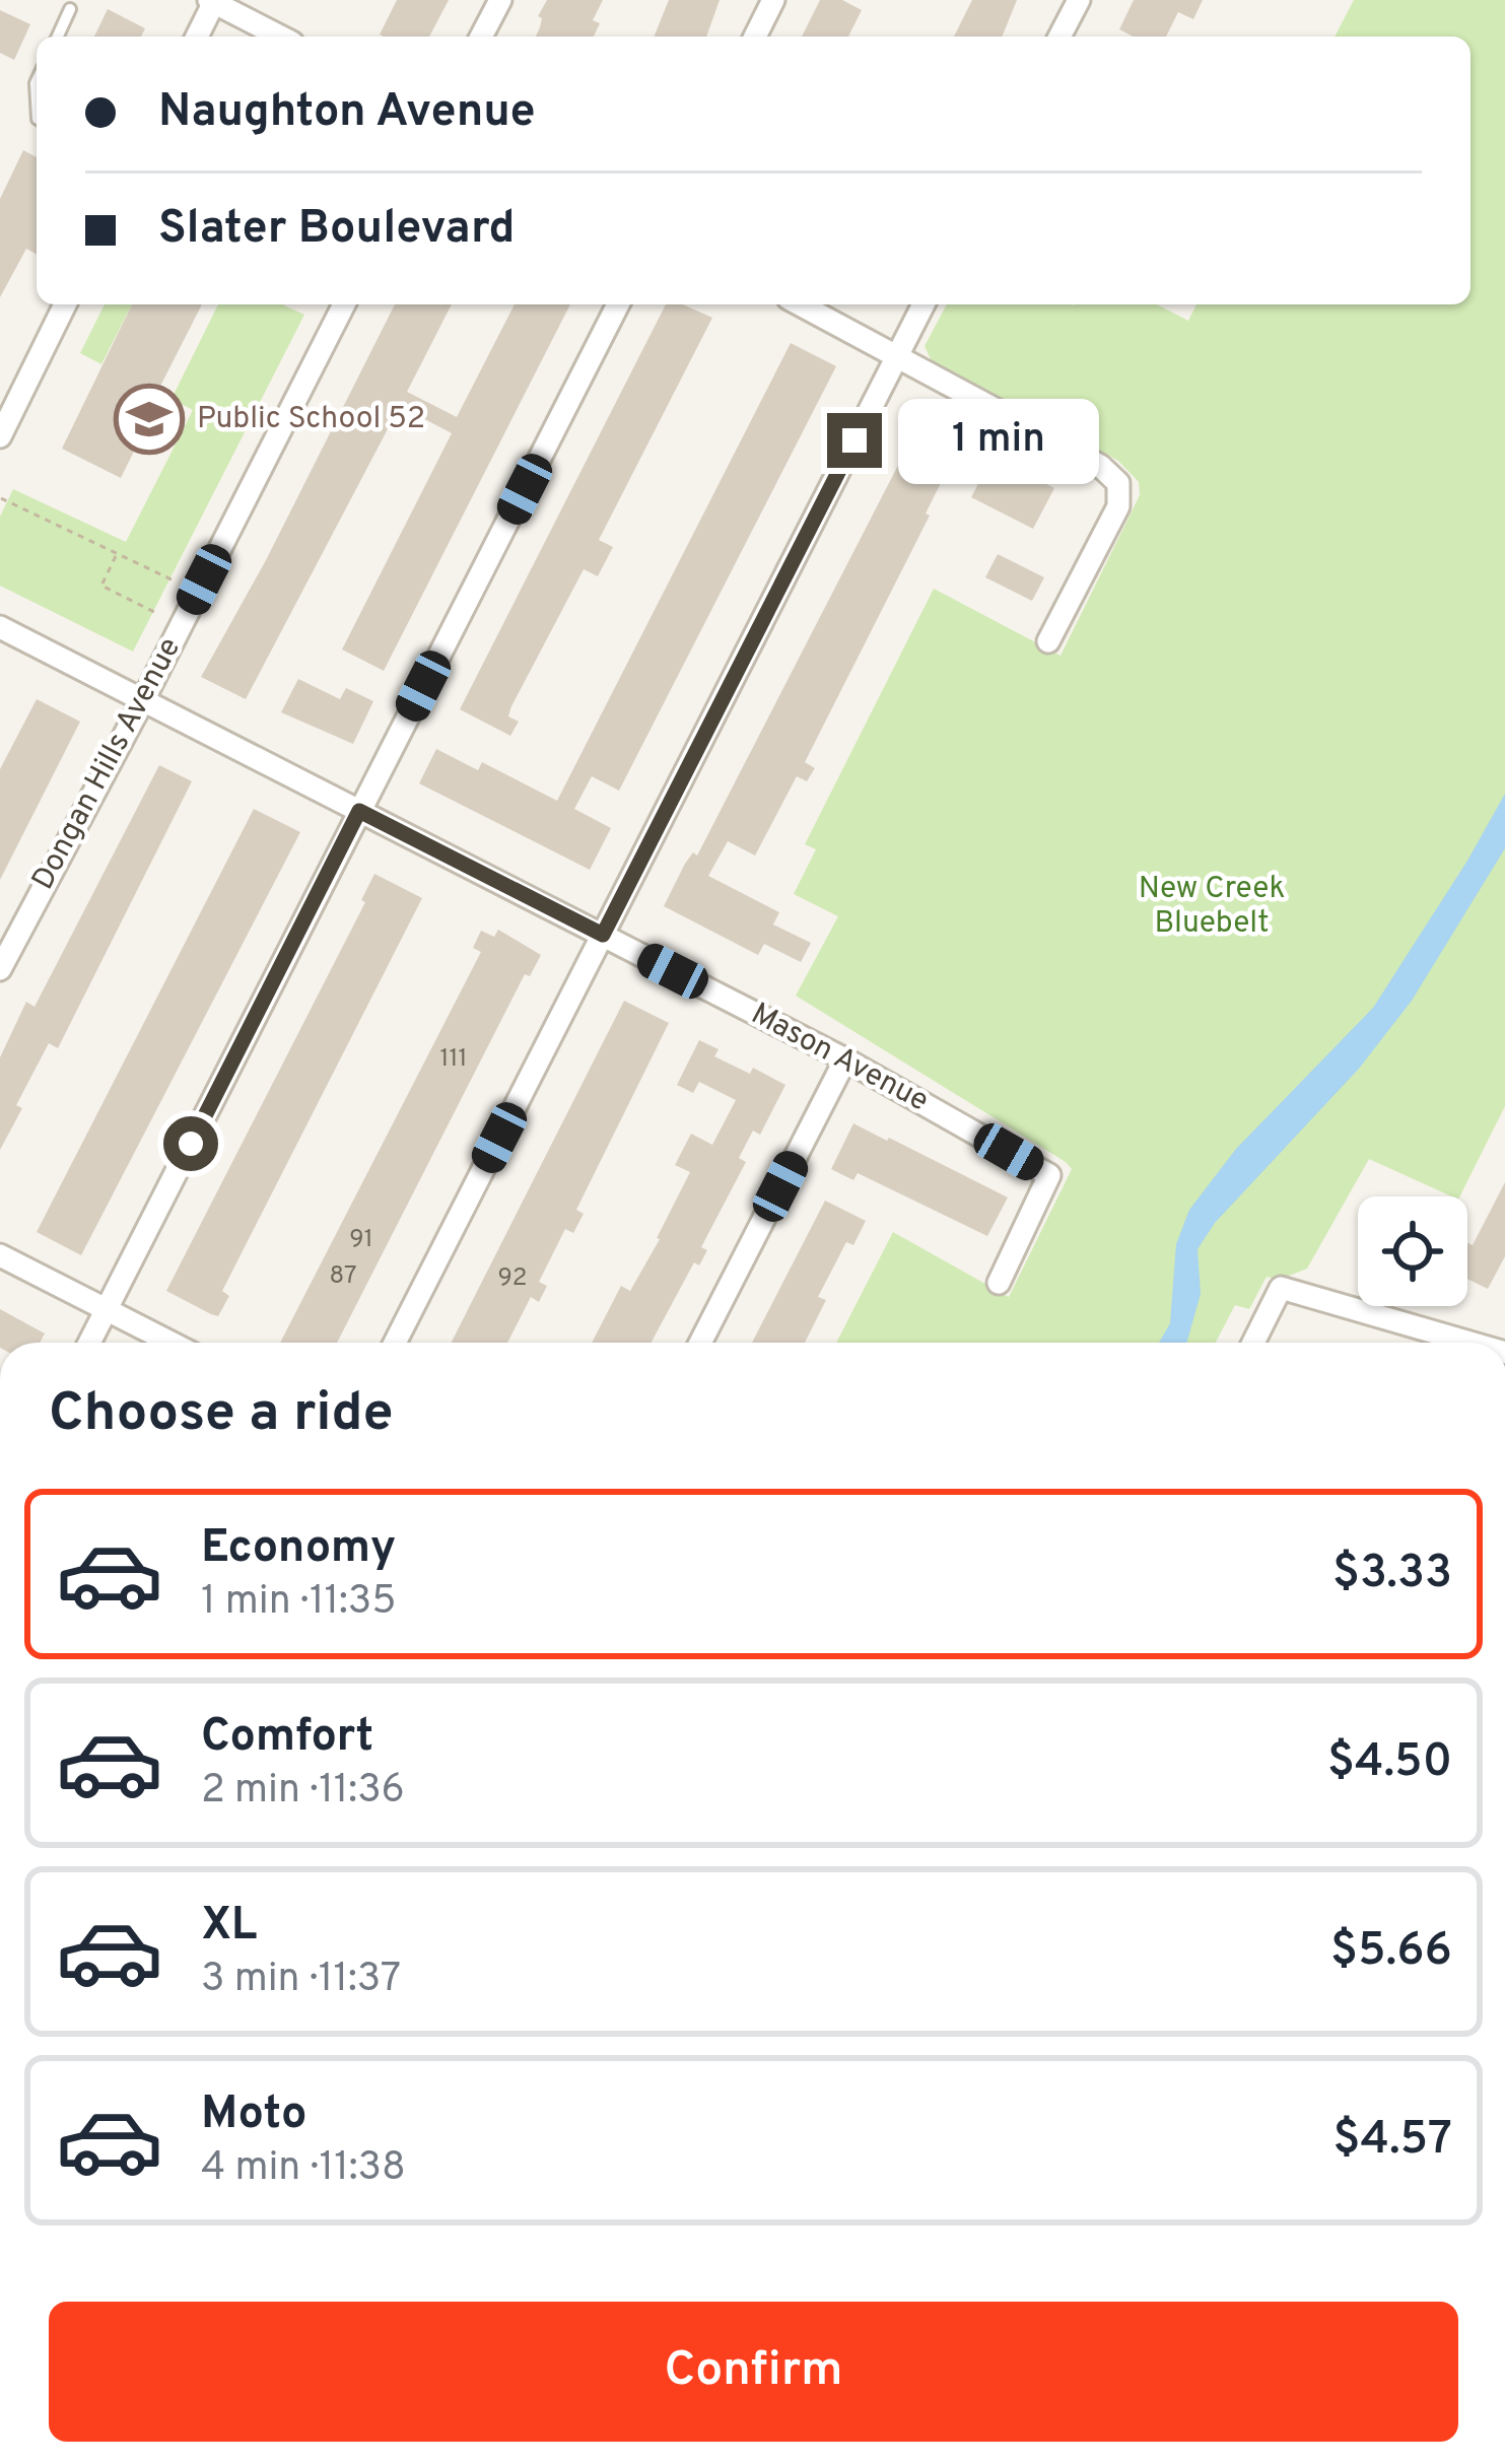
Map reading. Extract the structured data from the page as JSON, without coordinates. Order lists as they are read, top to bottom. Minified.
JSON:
{"streets":{"street":["Dongan Hills Avenue","Mason Avenue"]},"crossings":[["Dongan Hills Avenue","Mason Avenue"]],"parks":["New Creek Bluebelt"],"places":{"school or university":["Public School 52"]},"house_numbers":["111","91","87","92"],"page":{"banner":["Naughton Avenue","Slater Boulevard"],"bubble":"1 min","heading":"Choose a ride","list":[{"name":"Economy","note":"1 min · 11:35","value":"$3.33"},{"name":"Comfort","note":"2 min · 11:36","value":"$4.50"},{"name":"XL","note":"3 min · 11:37","value":"$5.66"},{"name":"Moto","note":"4 min · 11:38","value":"$4.57"}],"buttons":"Confirm"}}
